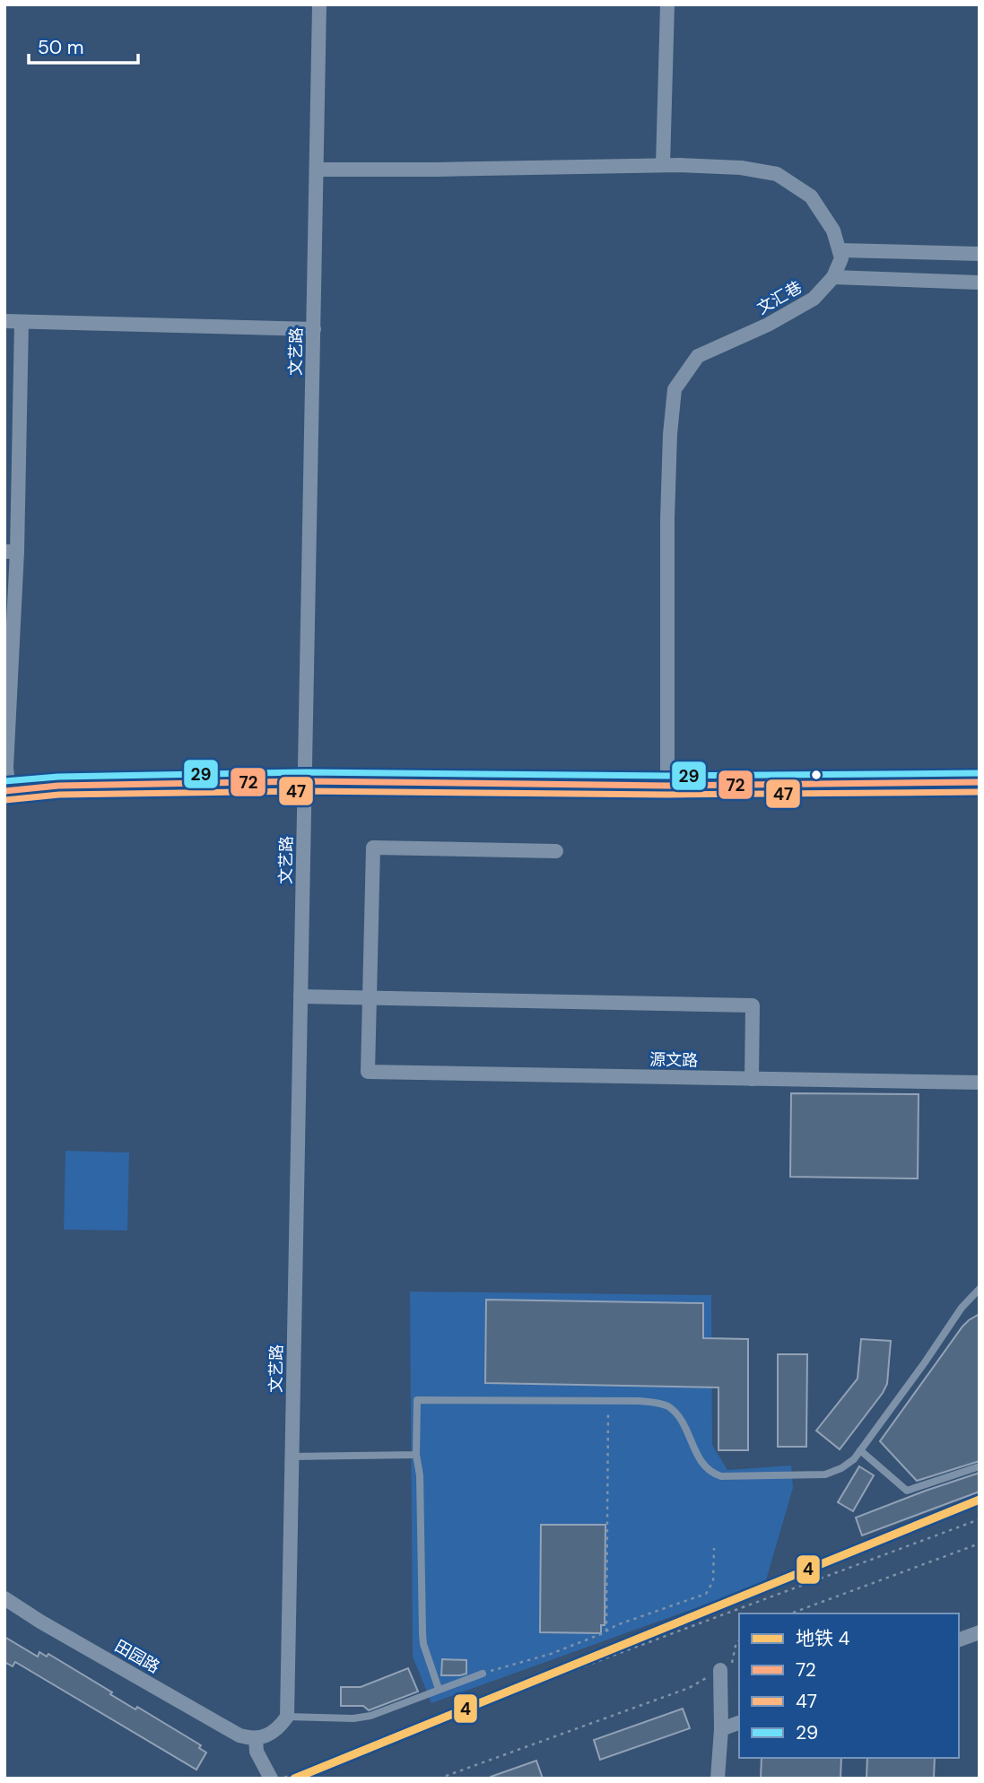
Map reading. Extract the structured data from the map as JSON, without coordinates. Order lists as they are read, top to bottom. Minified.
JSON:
{"streets":{"street":["文汇巷","文艺路","源文路","田园路"]},"lines":["transit line 29","transit line 72","transit line 47","metro line 4"],"legend":["地铁 4","72","47","29"],"scale_bar":"50 m"}
